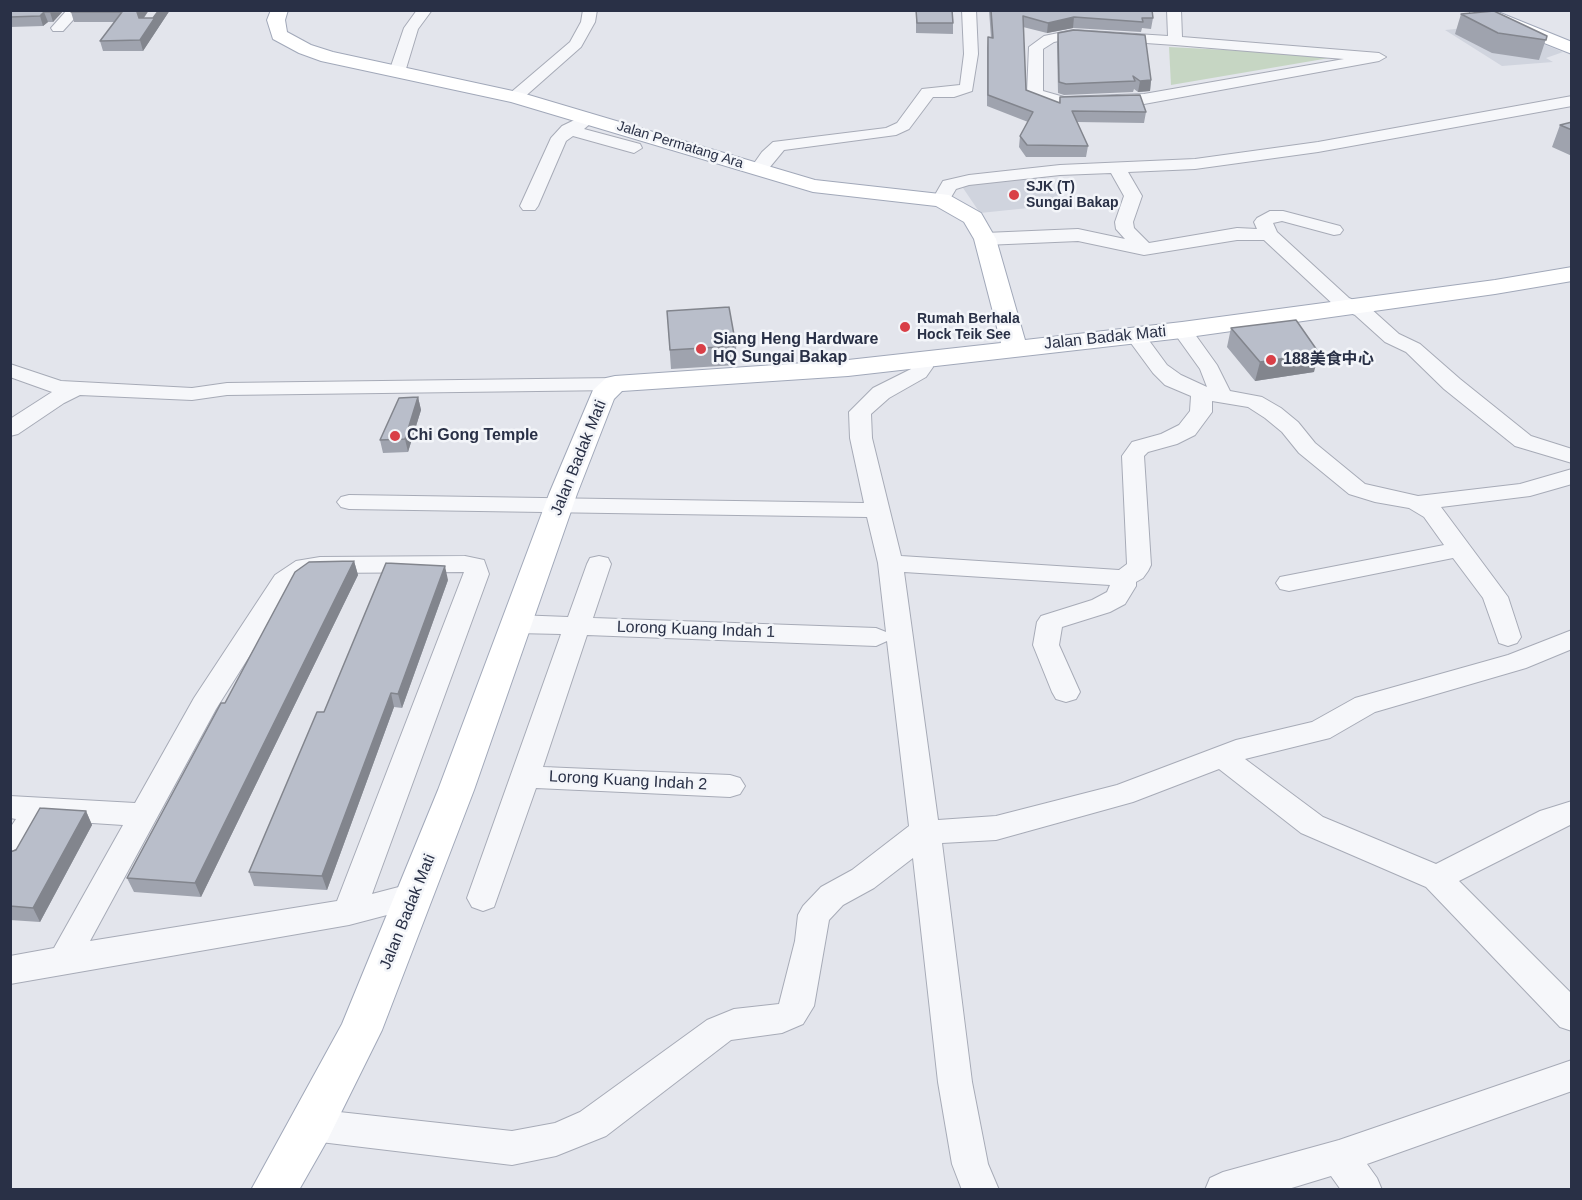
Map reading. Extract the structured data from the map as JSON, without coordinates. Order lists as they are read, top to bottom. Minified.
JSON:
{"streets":{"main road":["Jalan Permatang Ara","Jalan Badak Mati"],"street":["Lorong Kuang Indah 1","Lorong Kuang Indah 2"]},"crossings":[["Jalan Permatang Ara","Jalan Badak Mati"],["Jalan Badak Mati","Lorong Kuang Indah 1"]],"places":["SJK (T) Sungai Bakap","Rumah Berhala Hock Teik See","Siang Heng Hardware HQ Sungai Bakap","188美食中心","Chi Gong Temple"]}
